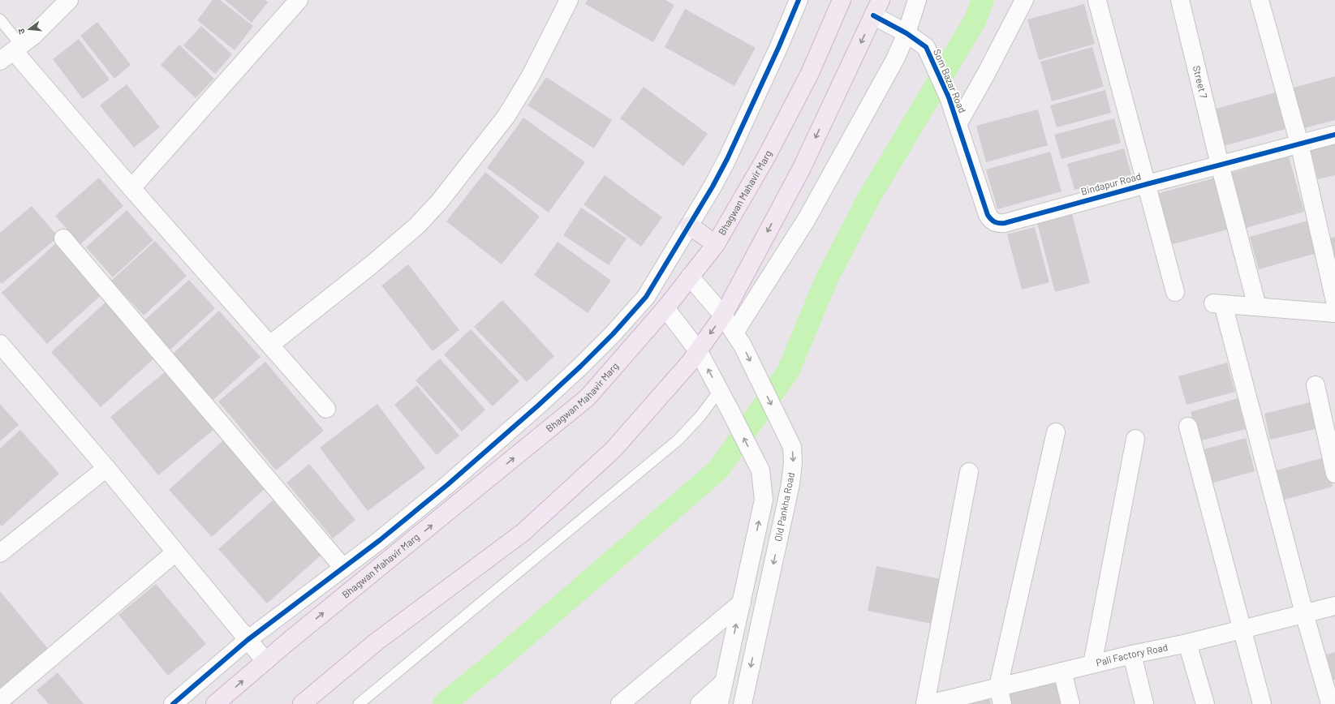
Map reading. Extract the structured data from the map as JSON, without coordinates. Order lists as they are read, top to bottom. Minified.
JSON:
{"streets":{"main road":["Bhagwan Mahavir Marg"],"street":["Som Bazar Road","Street 7","Bindapur Road","Old Pankha Road","Pali Factory Road"]},"crossings":[["Som Bazar Road","Bindapur Road"],["Street 7","Bindapur Road"],["Bhagwan Mahavir Marg","Old Pankha Road"]],"north":"left"}
